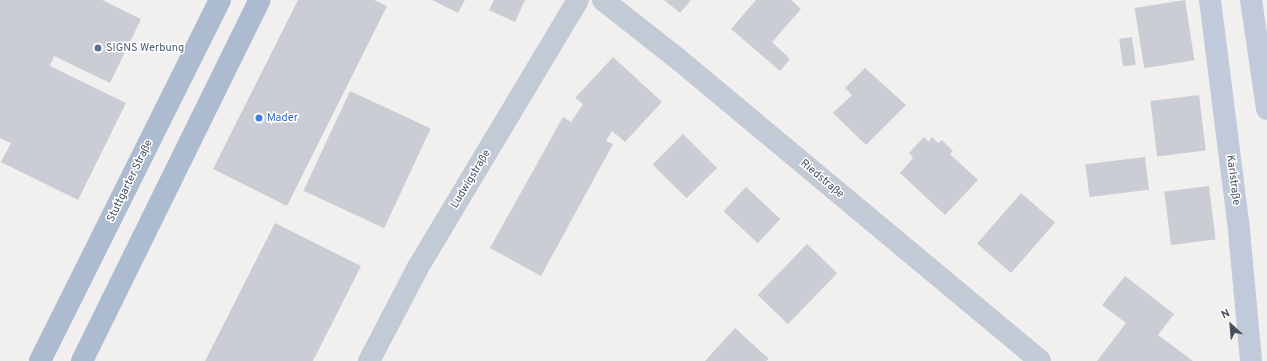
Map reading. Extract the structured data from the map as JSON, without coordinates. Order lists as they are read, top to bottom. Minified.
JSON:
{"streets":{"main road":["Karlstraße","Stuttgarter Straße"],"street":["Ludwigstraße","Riedstraße"]},"places":["SIGNS Werbung","Mader"],"north":"top left"}
